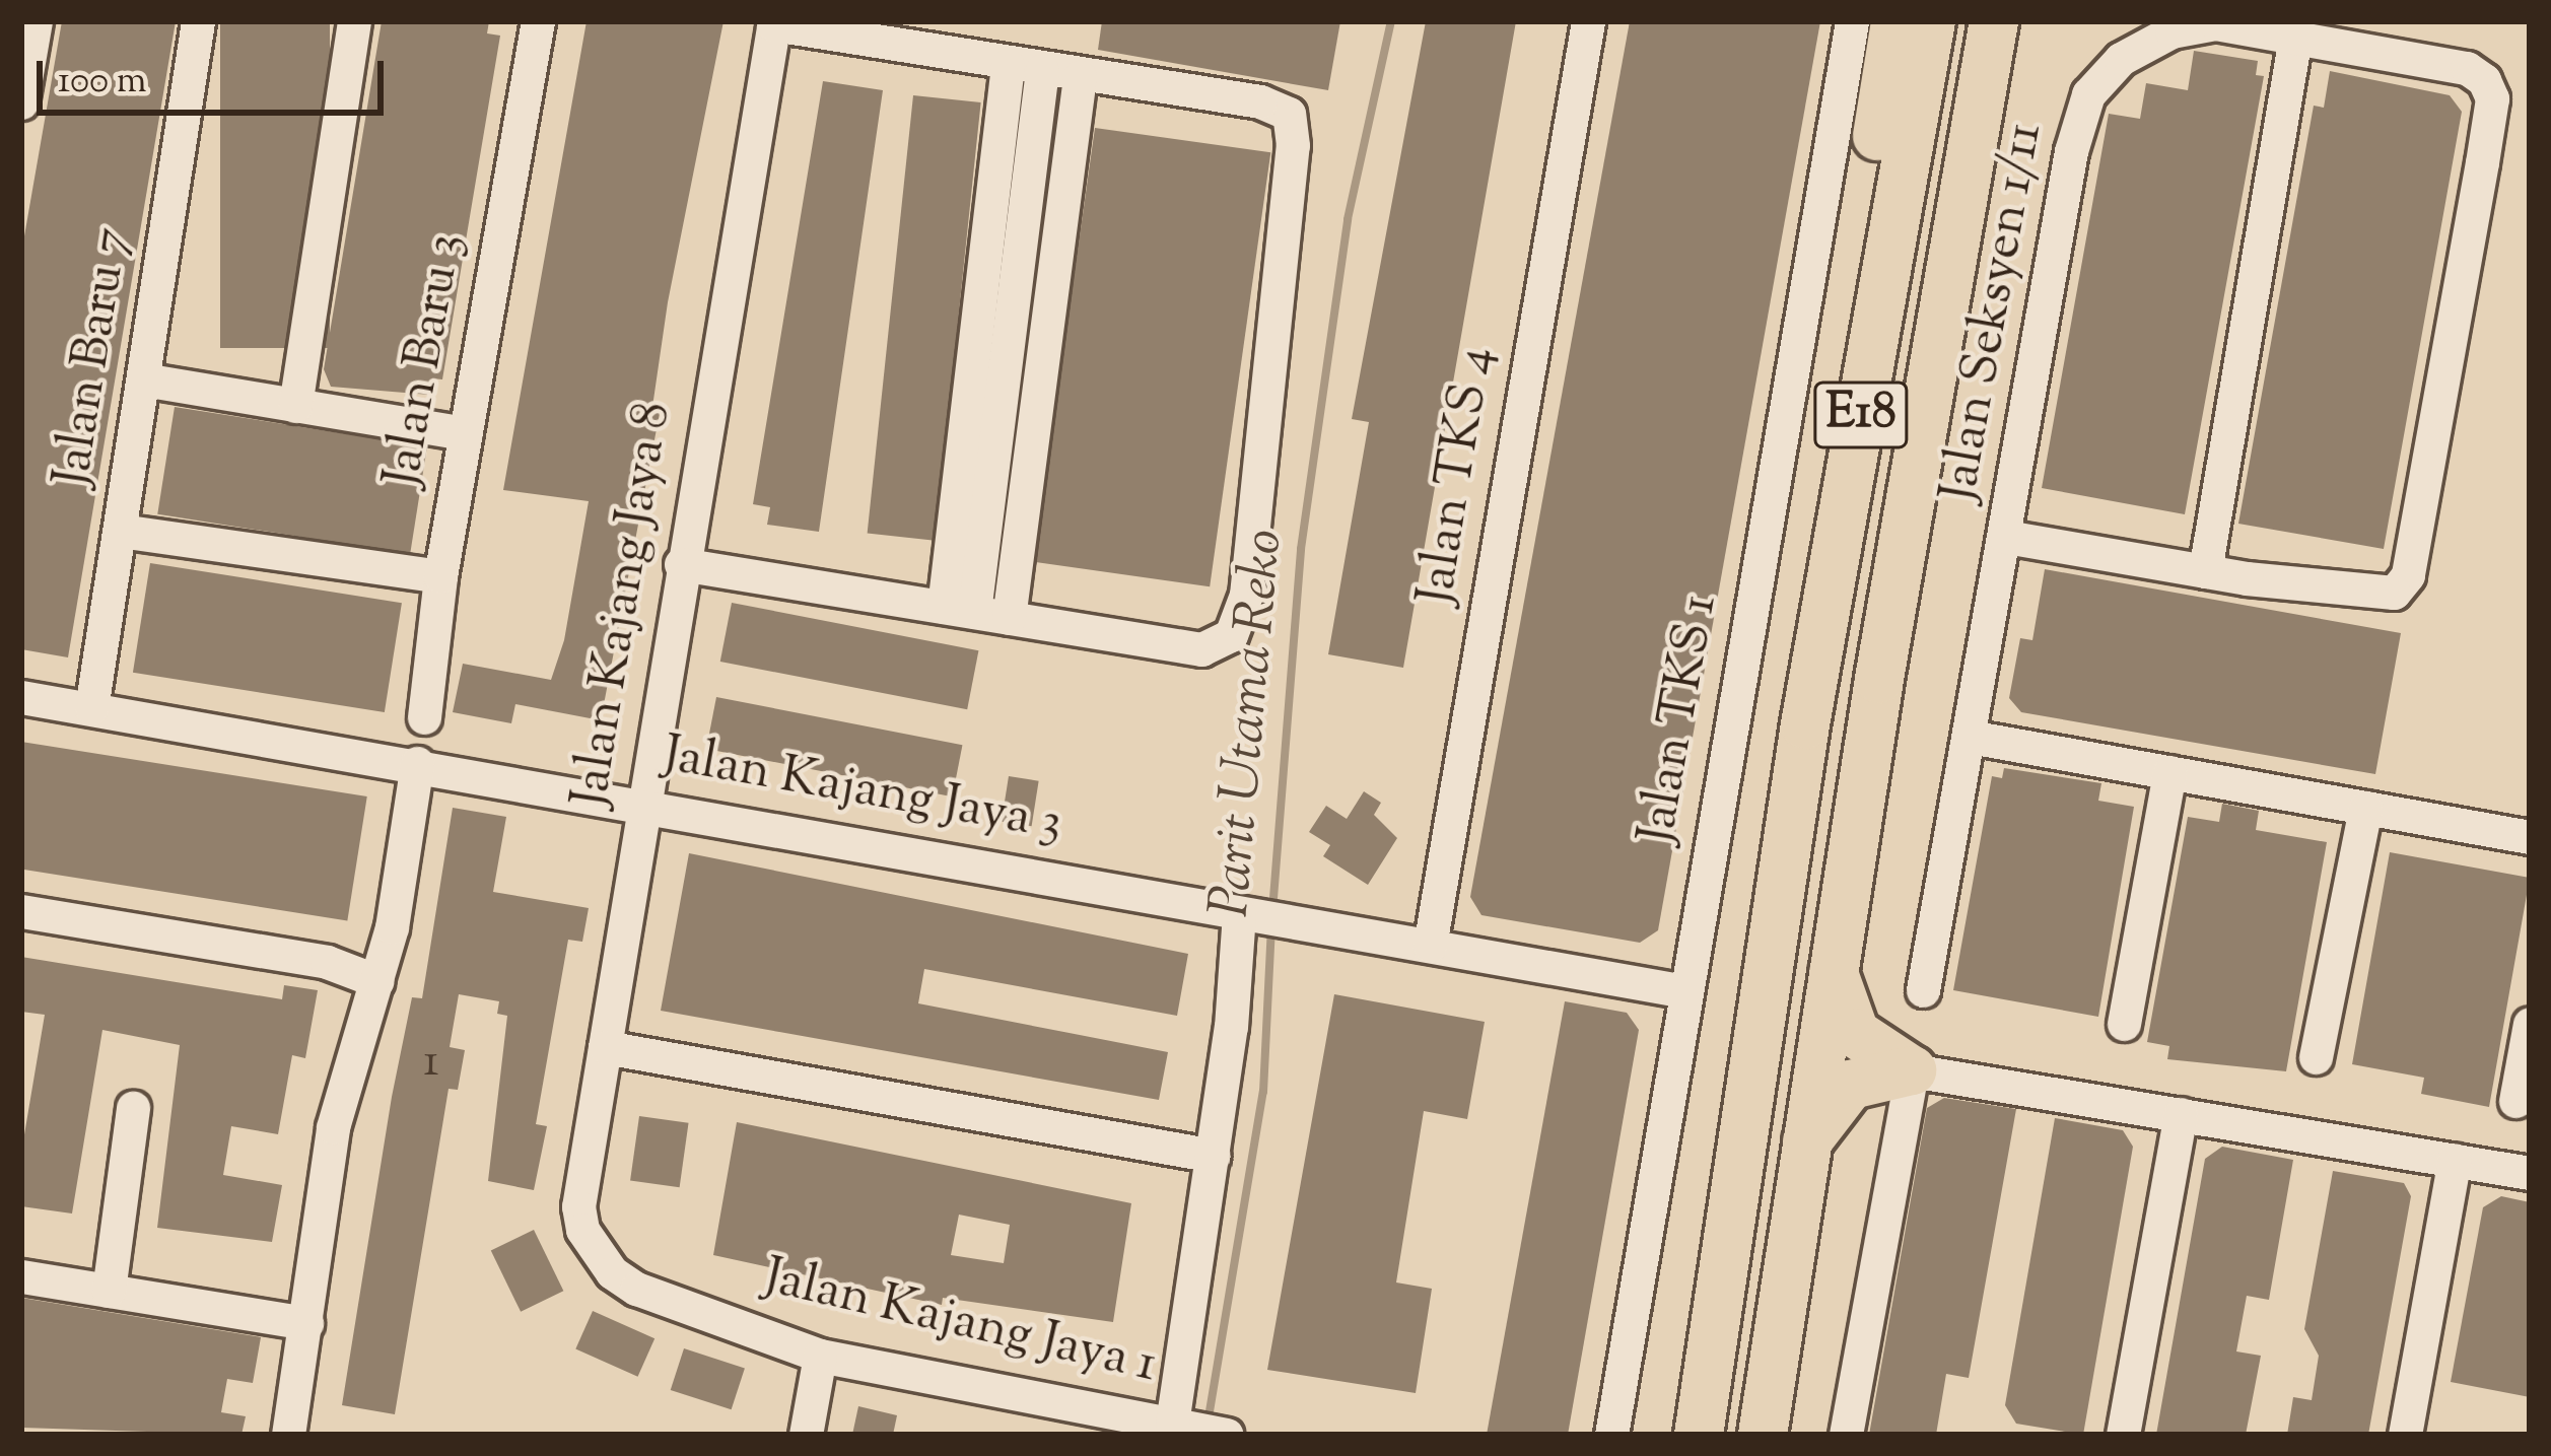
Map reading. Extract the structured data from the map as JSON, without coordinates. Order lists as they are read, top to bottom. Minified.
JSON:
{"streets":{"highway":["E18"],"street":["Jalan Seksyen 1/11","Jalan Baru 7","Jalan Baru 3","Jalan TKS 4","Jalan Kajang Jaya 8","Jalan TKS 1","Jalan Kajang Jaya 3","Jalan Kajang Jaya 1"]},"crossings":[["Jalan Baru 7","Jalan Kajang Jaya 3"],["Jalan TKS 4","Jalan Kajang Jaya 3"],["Jalan Kajang Jaya 8","Jalan Kajang Jaya 3"],["Jalan Kajang Jaya 8","Jalan Kajang Jaya 1"],["Jalan TKS 1","Jalan Kajang Jaya 3"]],"water":["Parit Utama Reko"],"house_numbers":["1"],"scale_bar":"100 m"}
